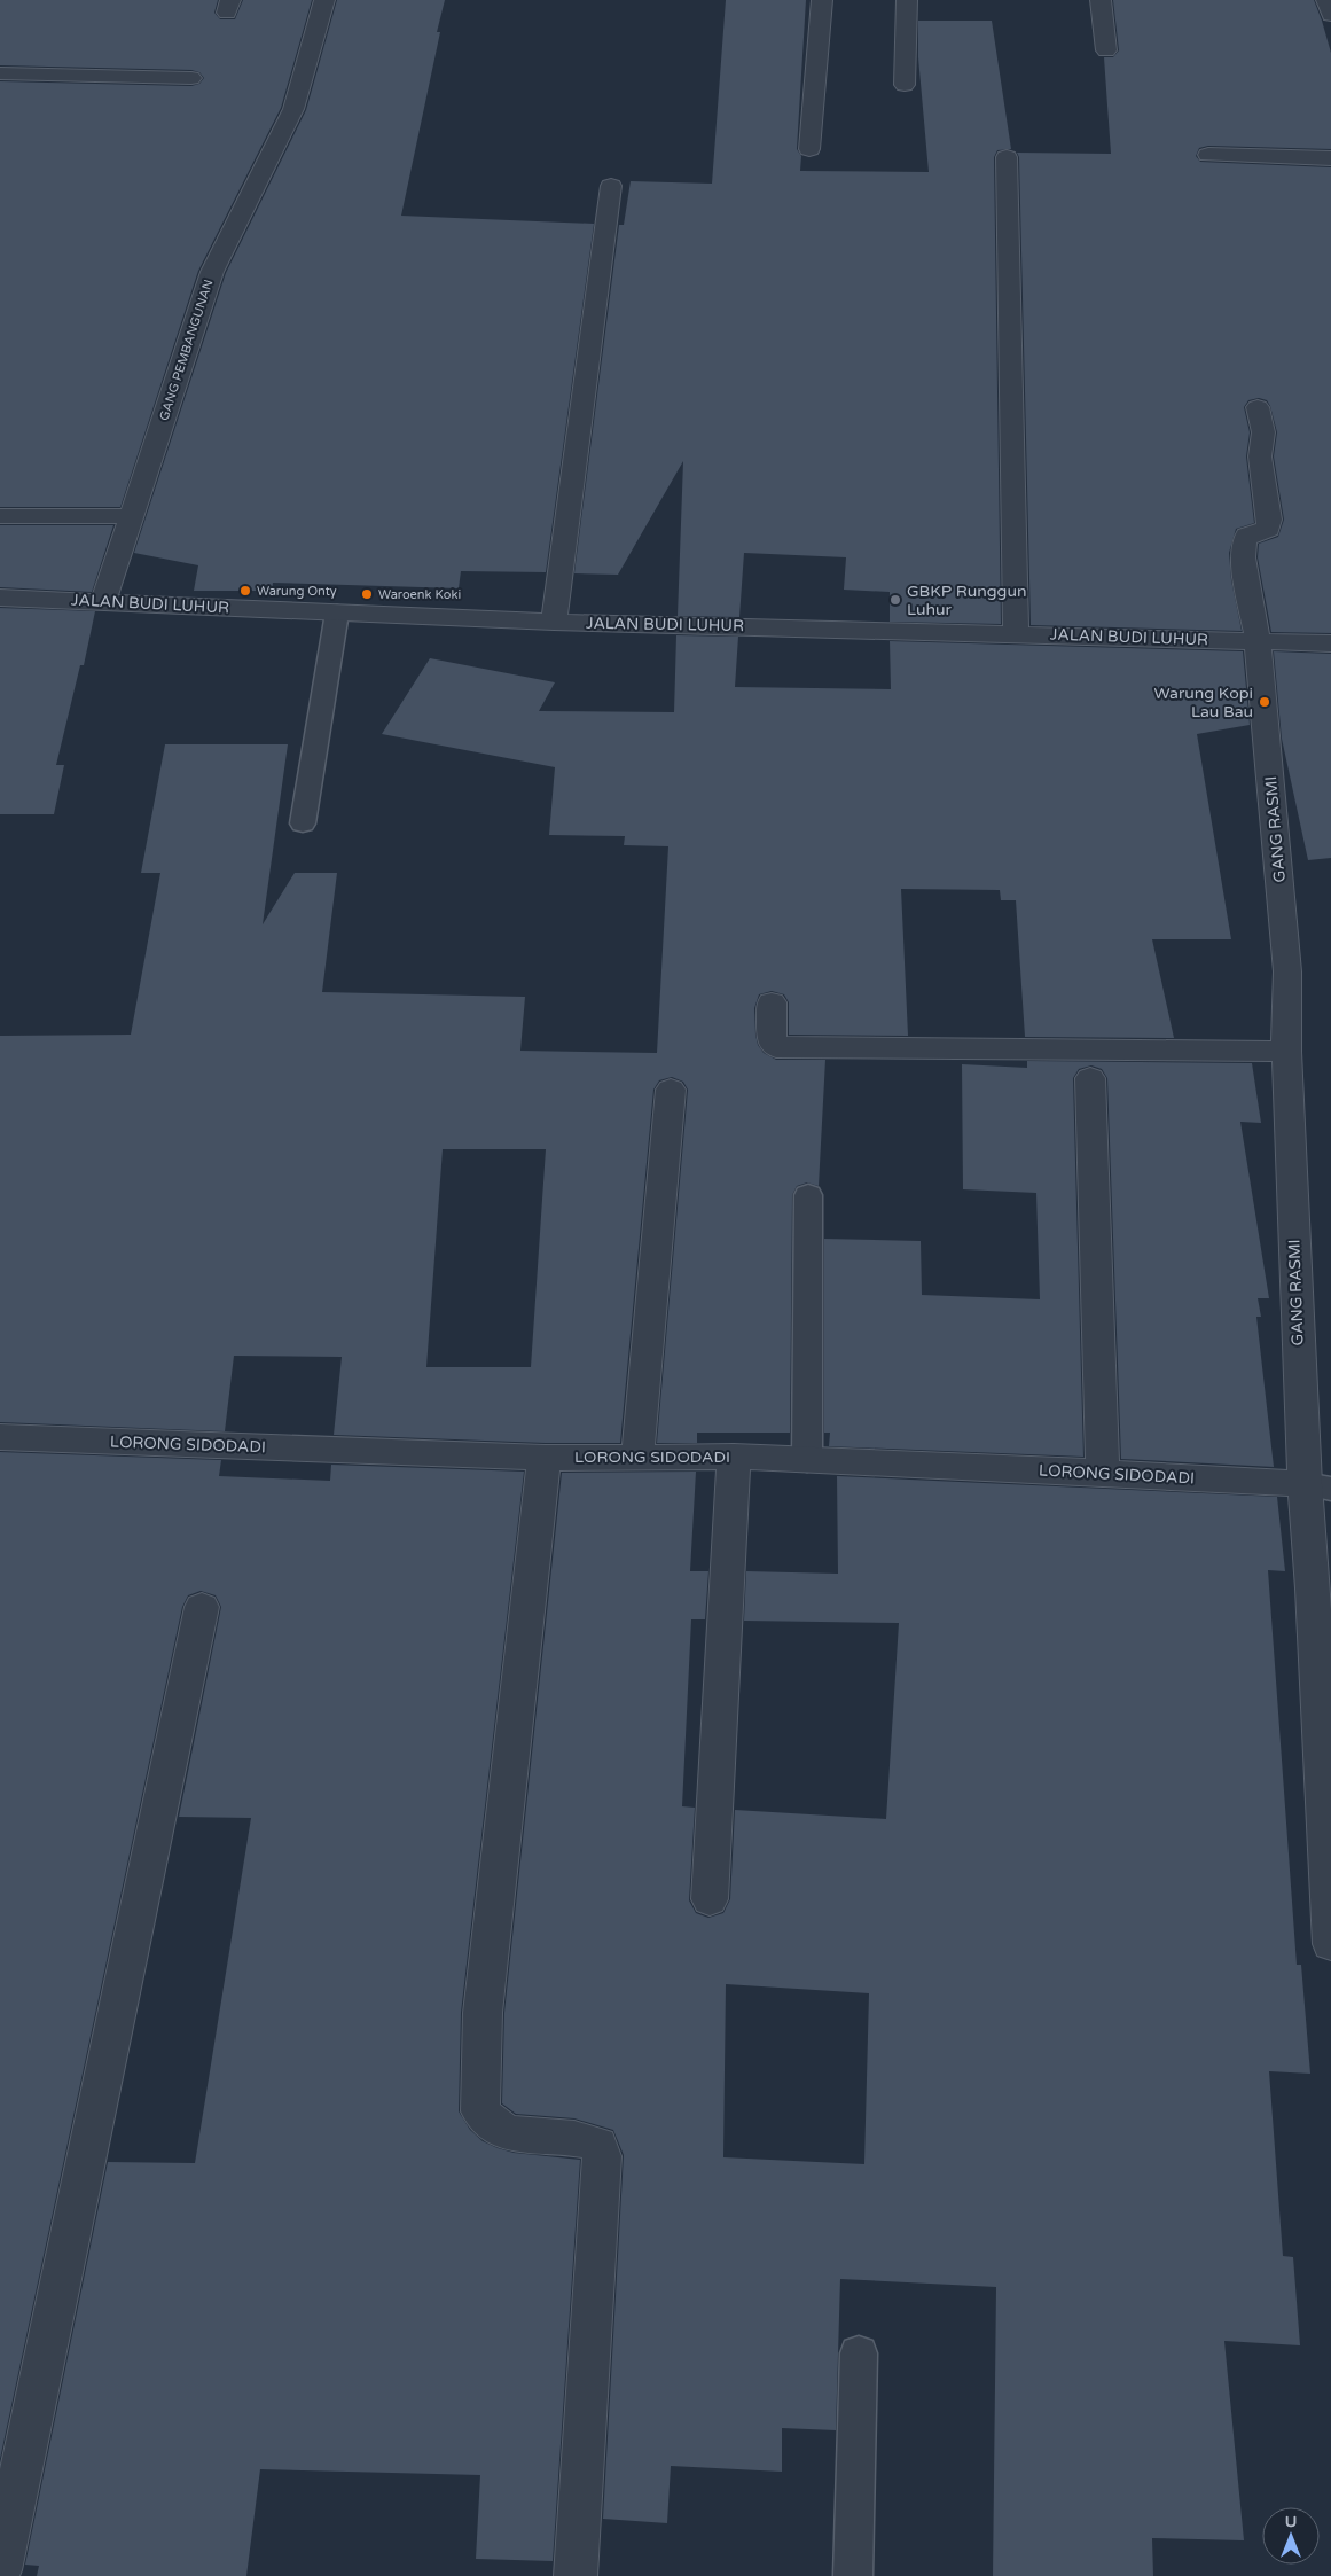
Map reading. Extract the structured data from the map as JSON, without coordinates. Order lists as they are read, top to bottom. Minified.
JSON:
{"streets":{"street":["GANG PEMBANGUNAN","JALAN BUDI LUHUR","GANG RASMI","LORONG SIDODADI"]},"crossings":[["GANG PEMBANGUNAN","JALAN BUDI LUHUR"],["JALAN BUDI LUHUR","GANG RASMI"],["GANG RASMI","LORONG SIDODADI"]],"places":["Warung Onty","Waroenk Koki","GBKP Runggun Luhur","Warung Kopi Lau Bau"],"north":"top"}
